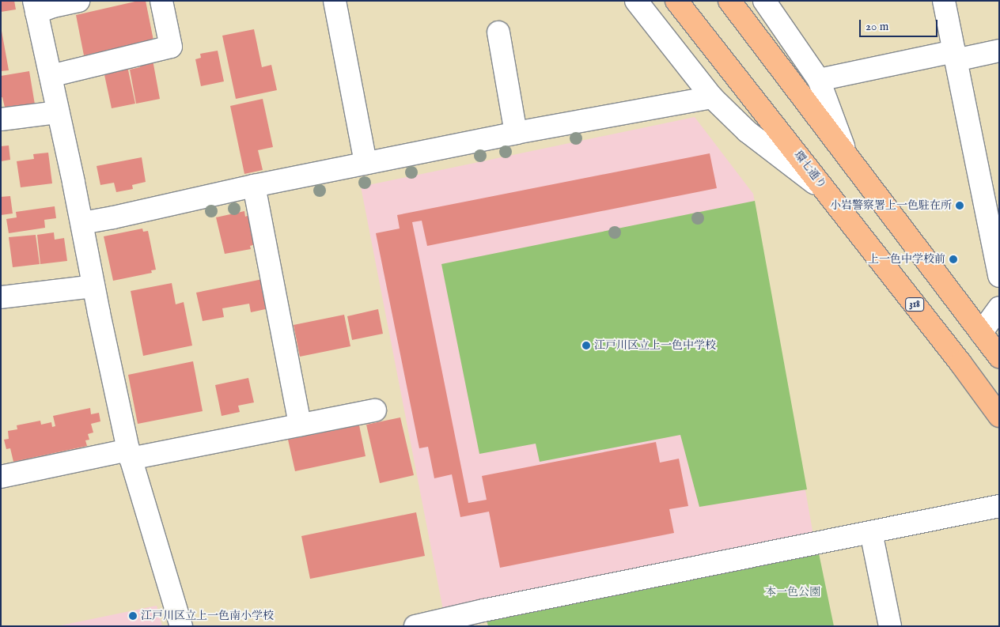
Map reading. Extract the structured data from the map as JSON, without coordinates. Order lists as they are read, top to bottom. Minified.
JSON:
{"streets":{"main road":["環七通り","318"]},"parks":["本一色公園"],"places":["小岩警察署上一色駐在所","上一色中学校前","江戸川区立上一色中学校","江戸川区立上一色南小学校"],"scale_bar":"20 m"}
